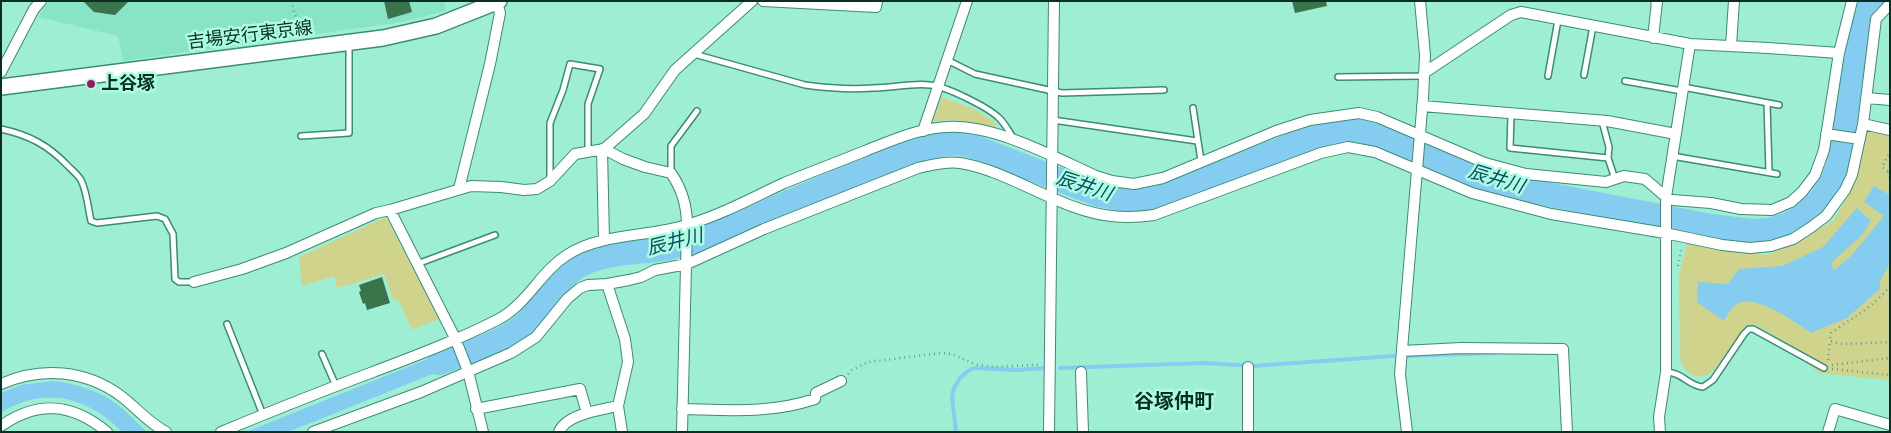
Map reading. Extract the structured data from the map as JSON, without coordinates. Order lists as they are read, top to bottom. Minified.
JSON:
{"streets":{"main road":["吉場安行東京線"]},"districts":["谷塚仲町"],"water":["辰井川"],"places":["上谷塚"]}
